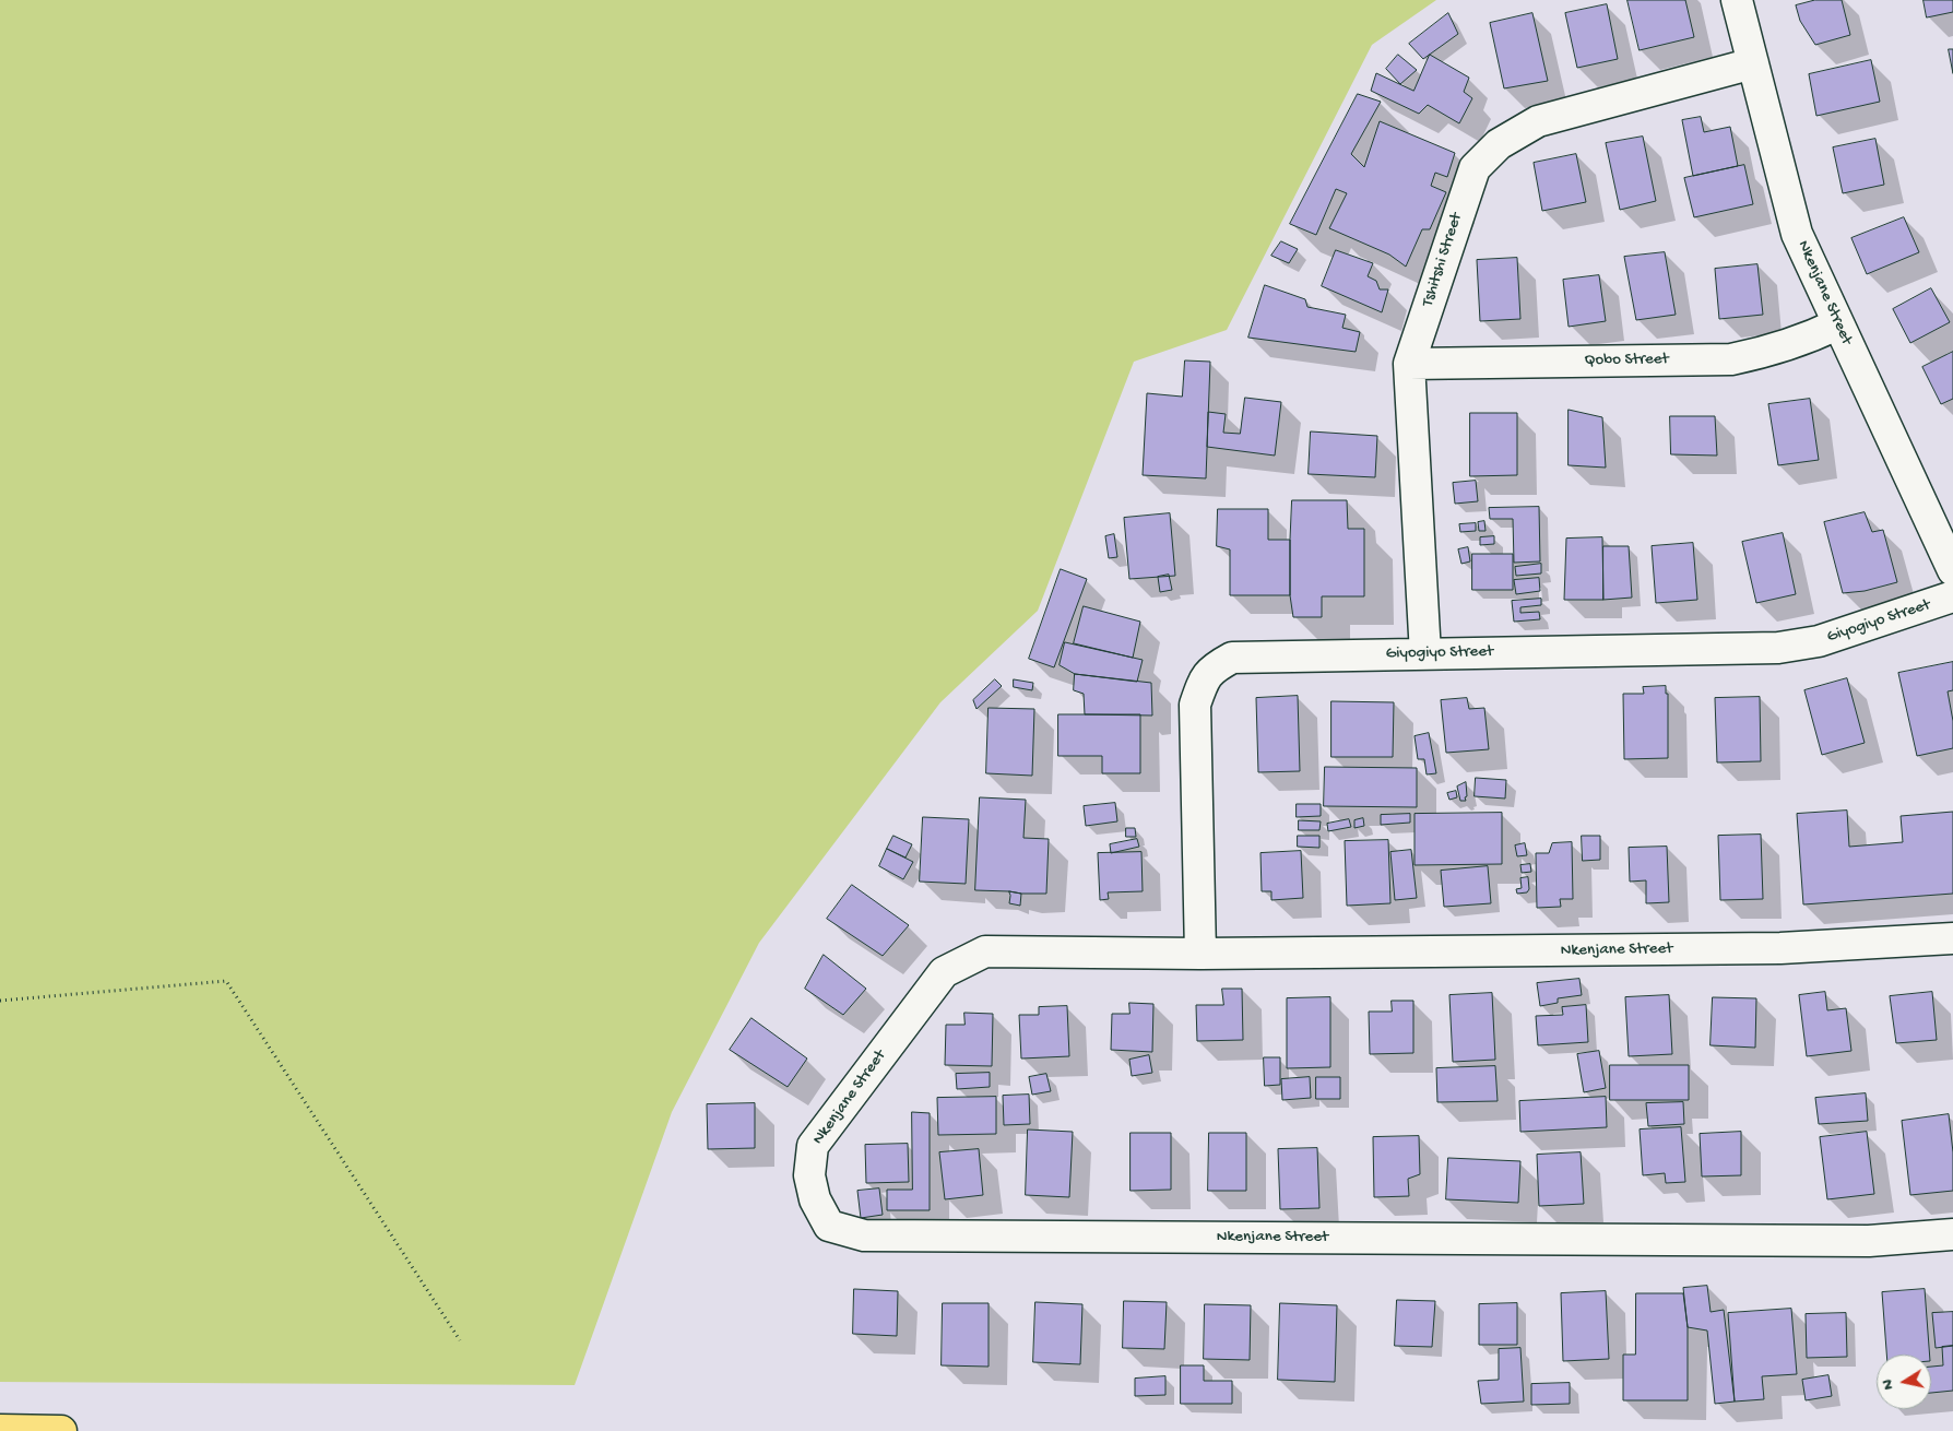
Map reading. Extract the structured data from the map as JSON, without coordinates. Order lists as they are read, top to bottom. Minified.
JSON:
{"streets":{"street":["Tshitshi Street","Nkenjane Street","Qobo Street","Giyogiyo Street"]},"crossings":[["Tshitshi Street","Nkenjane Street"],["Tshitshi Street","Qobo Street"],["Tshitshi Street","Giyogiyo Street"],["Nkenjane Street","Qobo Street"],["Nkenjane Street","Giyogiyo Street"]],"north":"left"}
